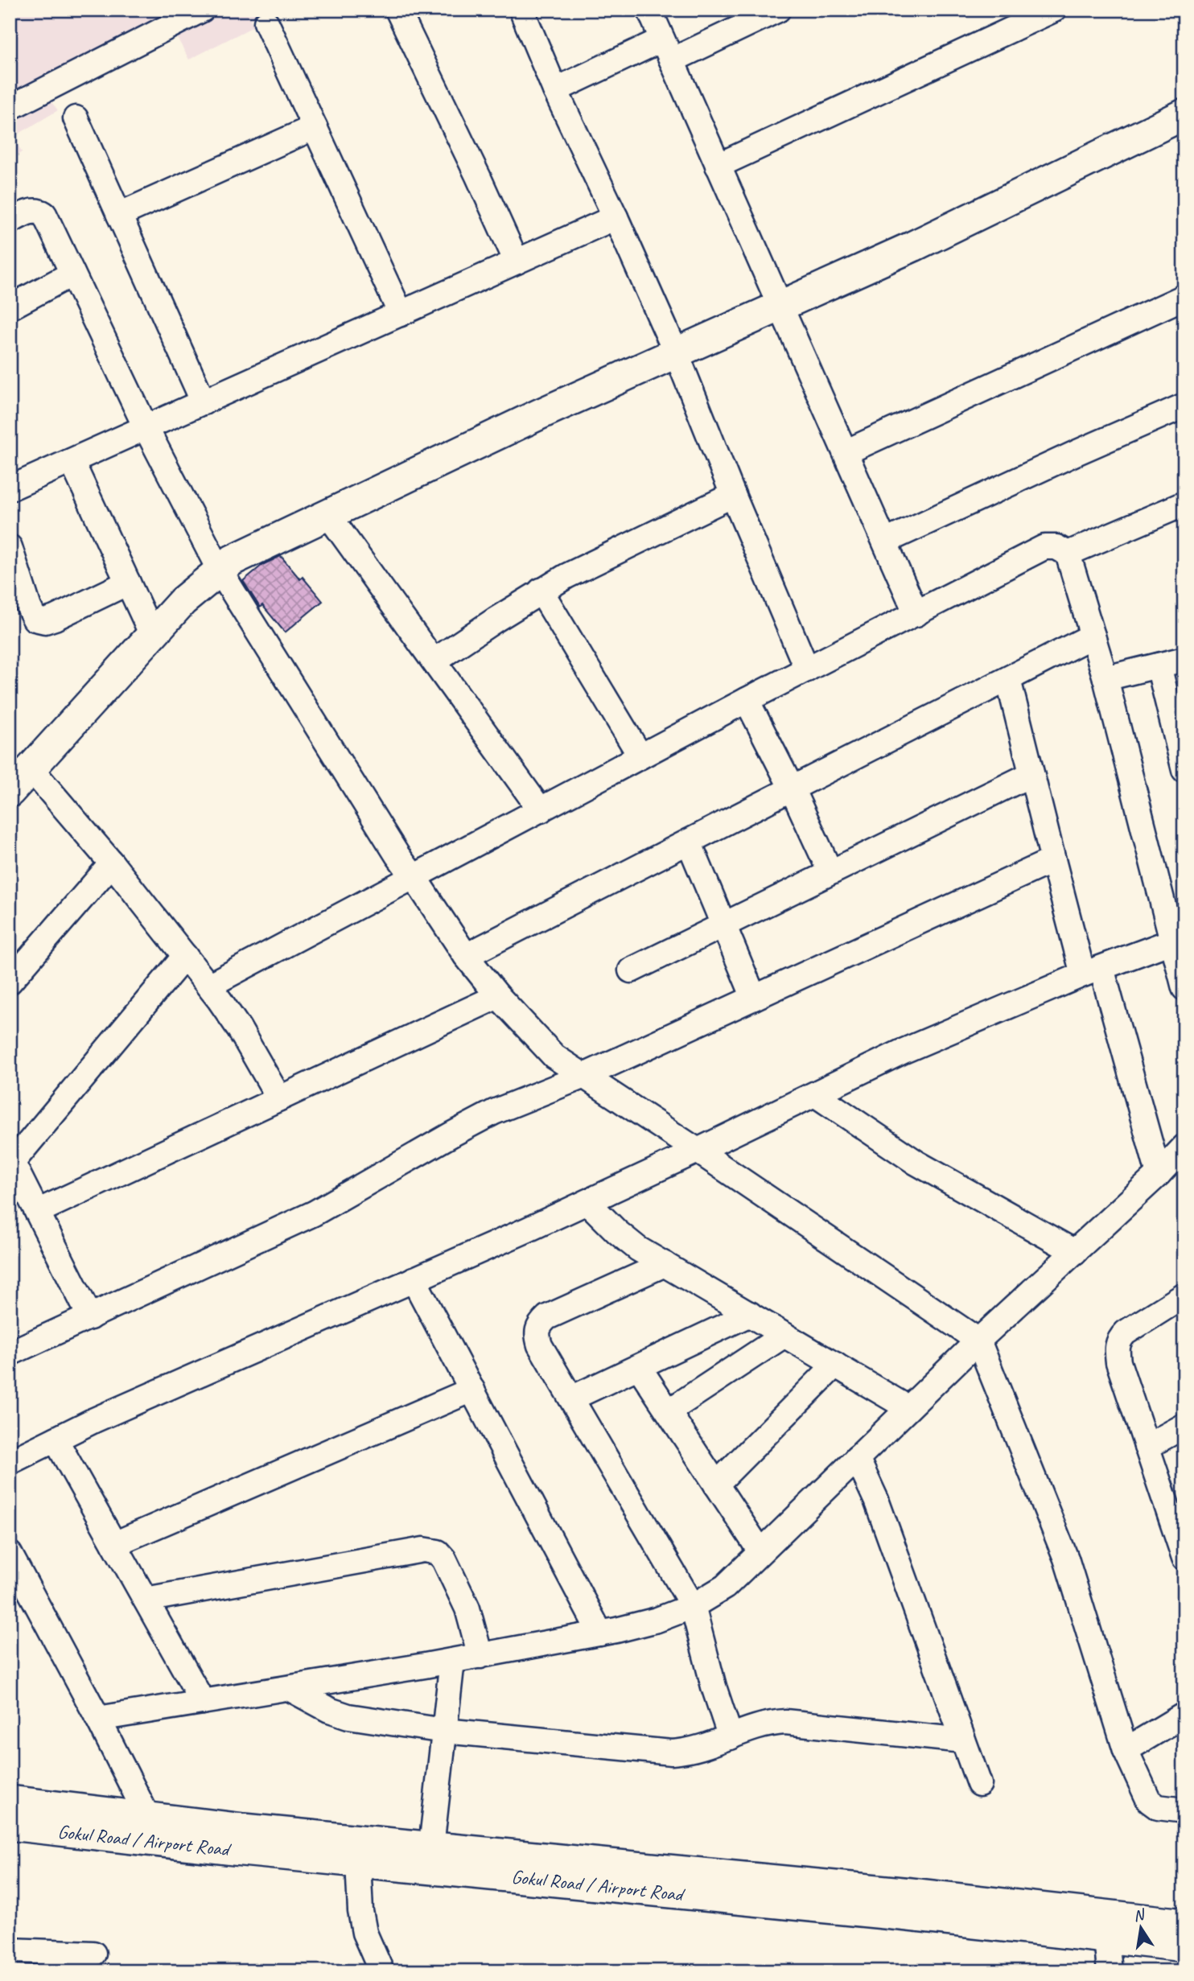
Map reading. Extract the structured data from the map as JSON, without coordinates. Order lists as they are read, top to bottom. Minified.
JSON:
{"streets":{"main road":["Gokul Road / Airport Road"]},"north":"top"}
